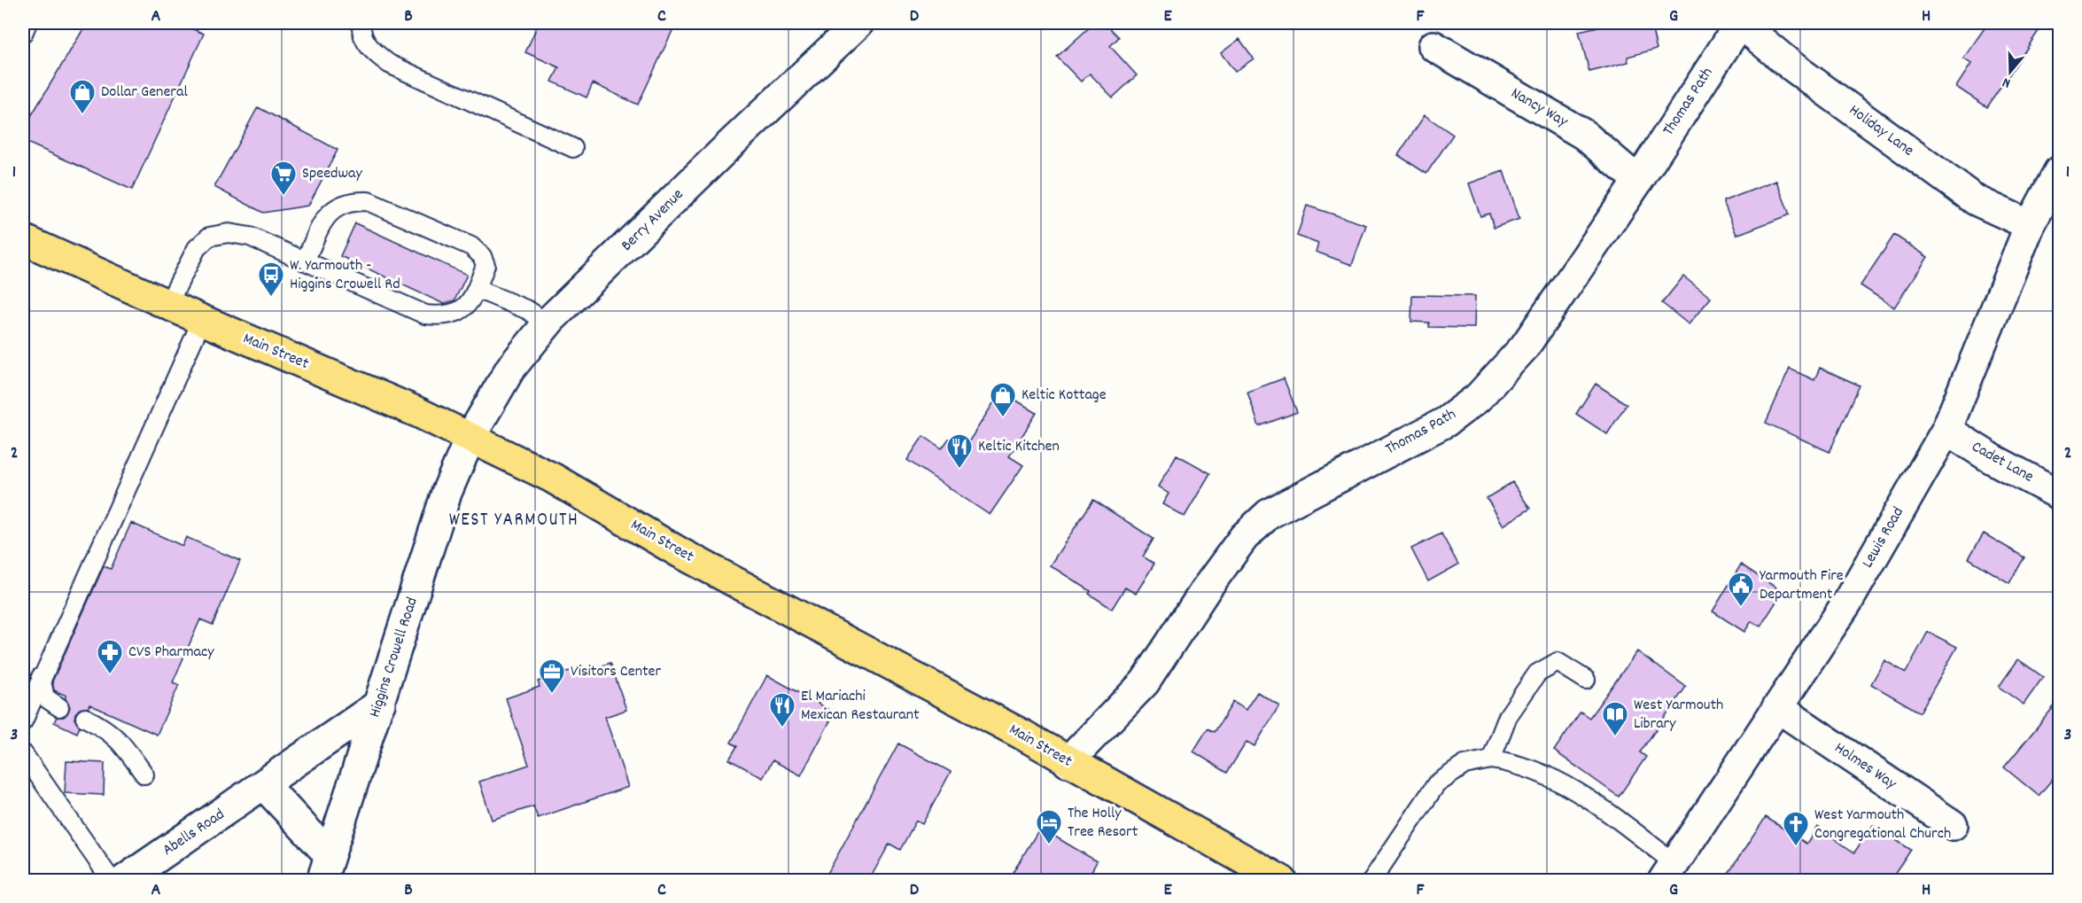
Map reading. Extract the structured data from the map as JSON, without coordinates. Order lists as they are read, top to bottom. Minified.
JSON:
{"streets":{"main road":["Main Street"],"street":["Thomas Path","Nancy Way","Holiday Lane","Berry Avenue","Cadet Lane","Lewis Road","Higgins Crowell Road","Holmes Way","Abells Road"]},"crossings":[["Thomas Path","Nancy Way"],["Thomas Path","Holiday Lane"],["Thomas Path","Main Street"],["Holiday Lane","Lewis Road"],["Berry Avenue","Main Street"],["Berry Avenue","Higgins Crowell Road"],["Main Street","Higgins Crowell Road"],["Cadet Lane","Lewis Road"],["Lewis Road","Holmes Way"],["Higgins Crowell Road","Abells Road"]],"districts":["WEST YARMOUTH"],"places":{"shop":["Dollar General","Keltic Kottage"],"supermarket":["Speedway"],"bus stop":["W. Yarmouth - Higgins Crowell Rd"],"restaurant":["Keltic Kitchen","El Mariachi Mexican Restaurant"],"public building":["Yarmouth Fire Department"],"pharmacy":["CVS Pharmacy"],"office":["Visitors Center"],"library":["West Yarmouth Library"],"hotel":["The Holly Tree Resort"],"church":["West Yarmouth Congregational Church"]},"north":"bottom","grid":{"columns":["A","B","C","D","E","F","G","H"],"rows":["1","2","3"]}}
